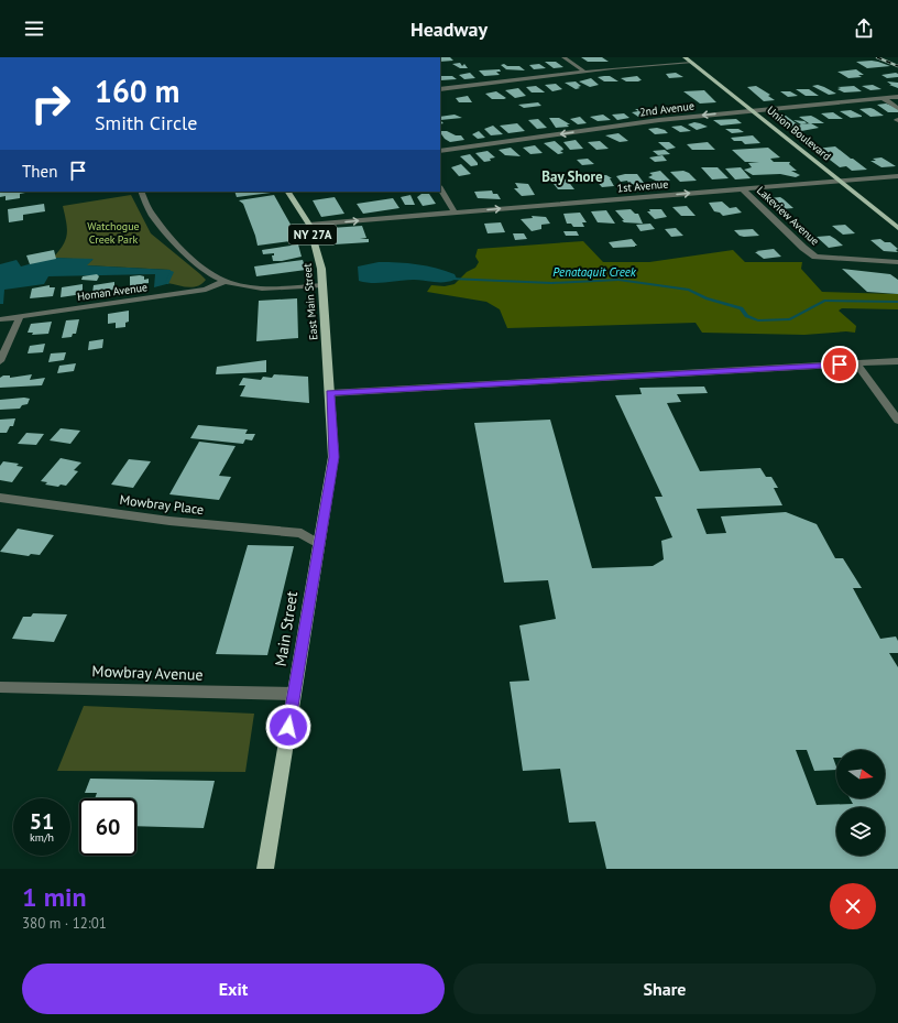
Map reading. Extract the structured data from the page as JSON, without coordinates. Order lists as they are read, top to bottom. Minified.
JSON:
{"streets":{"main road":["Union Boulevard","NY 27A","East Main Street","Main Street"],"street":["2nd Avenue","1st Avenue","Lakeview Avenue","Homan Avenue","Mowbray Place","Mowbray Avenue"]},"crossings":[["2nd Avenue","Union Boulevard"],["Union Boulevard","1st Avenue"],["1st Avenue","Lakeview Avenue"],["1st Avenue","East Main Street"],["East Main Street","Main Street"],["Mowbray Place","Main Street"],["Main Street","Mowbray Avenue"]],"one_way":["1st Avenue"],"districts":["Bay Shore"],"water":["Penataquit Creek"],"parks":["Watchogue Creek Park"],"north":"right","page":{"header":"Headway","turn":["160 m","Smith Circle"],"then":"Then","speed":"51 km/h","limit":"60","heading":["1 min","380 m · 12:01"],"buttons":["Exit","Share"]}}
